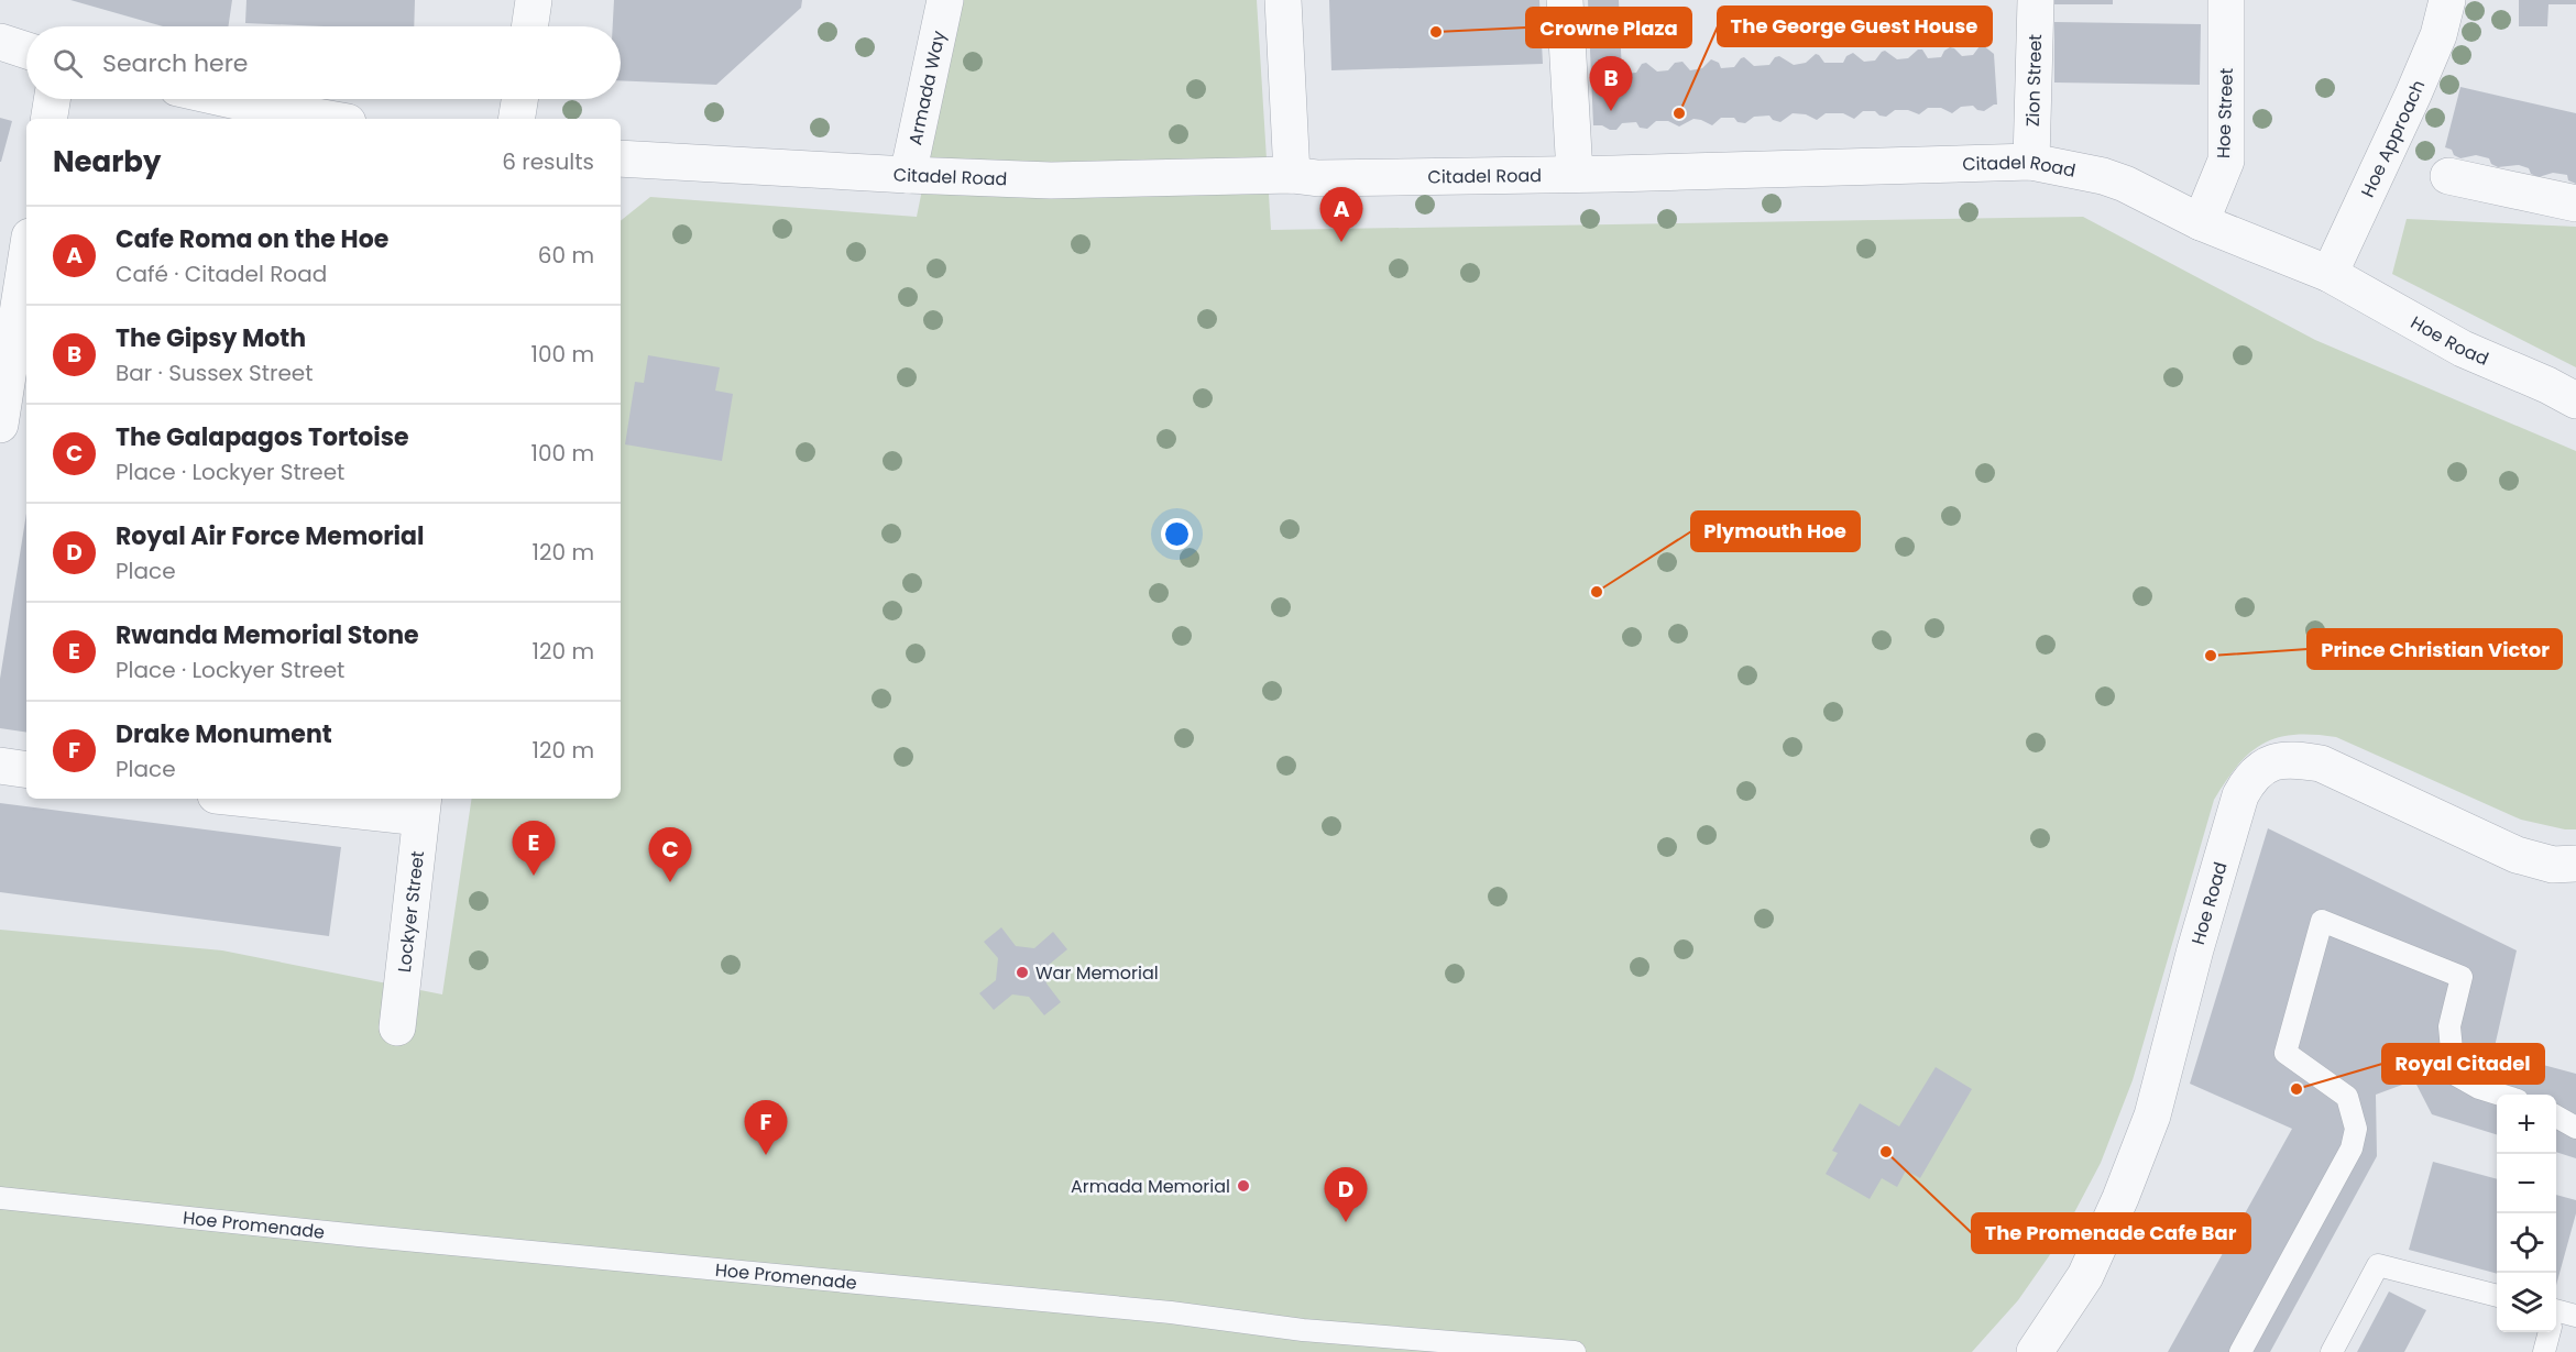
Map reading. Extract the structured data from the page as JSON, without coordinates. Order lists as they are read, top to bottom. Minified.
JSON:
{"streets":{"street":["Zion Street","Armada Way","Hoe Street","Hoe Approach","Citadel Road","Hoe Road","Lockyer Street"],"lane":["Hoe Promenade"]},"crossings":[["Zion Street","Citadel Road"],["Armada Way","Citadel Road"],["Hoe Street","Citadel Road"],["Hoe Approach","Citadel Road"],["Hoe Approach","Hoe Road"],["Citadel Road","Hoe Road"]],"places":["Crowne Plaza","The George Guest House","Plymouth Hoe","Prince Christian Victor","War Memorial","Royal Citadel","The Promenade Cafe Bar","Armada Memorial"],"page":{"search":"Search here","pins":["B","A","E","C","F","D"],"heading":["Nearby","6 results"],"list":[{"mark":"A","name":"Cafe Roma on the Hoe","note":"Café · Citadel Road","value":"60 m"},{"mark":"B","name":"The Gipsy Moth","note":"Bar · Sussex Street","value":"100 m"},{"mark":"C","name":"The Galapagos Tortoise","note":"Place · Lockyer Street","value":"100 m"},{"mark":"D","name":"Royal Air Force Memorial","note":"Place","value":"120 m"},{"mark":"E","name":"Rwanda Memorial Stone","note":"Place · Lockyer Street","value":"120 m"},{"mark":"F","name":"Drake Monument","note":"Place","value":"120 m"}],"map_buttons":["+","−"]}}
